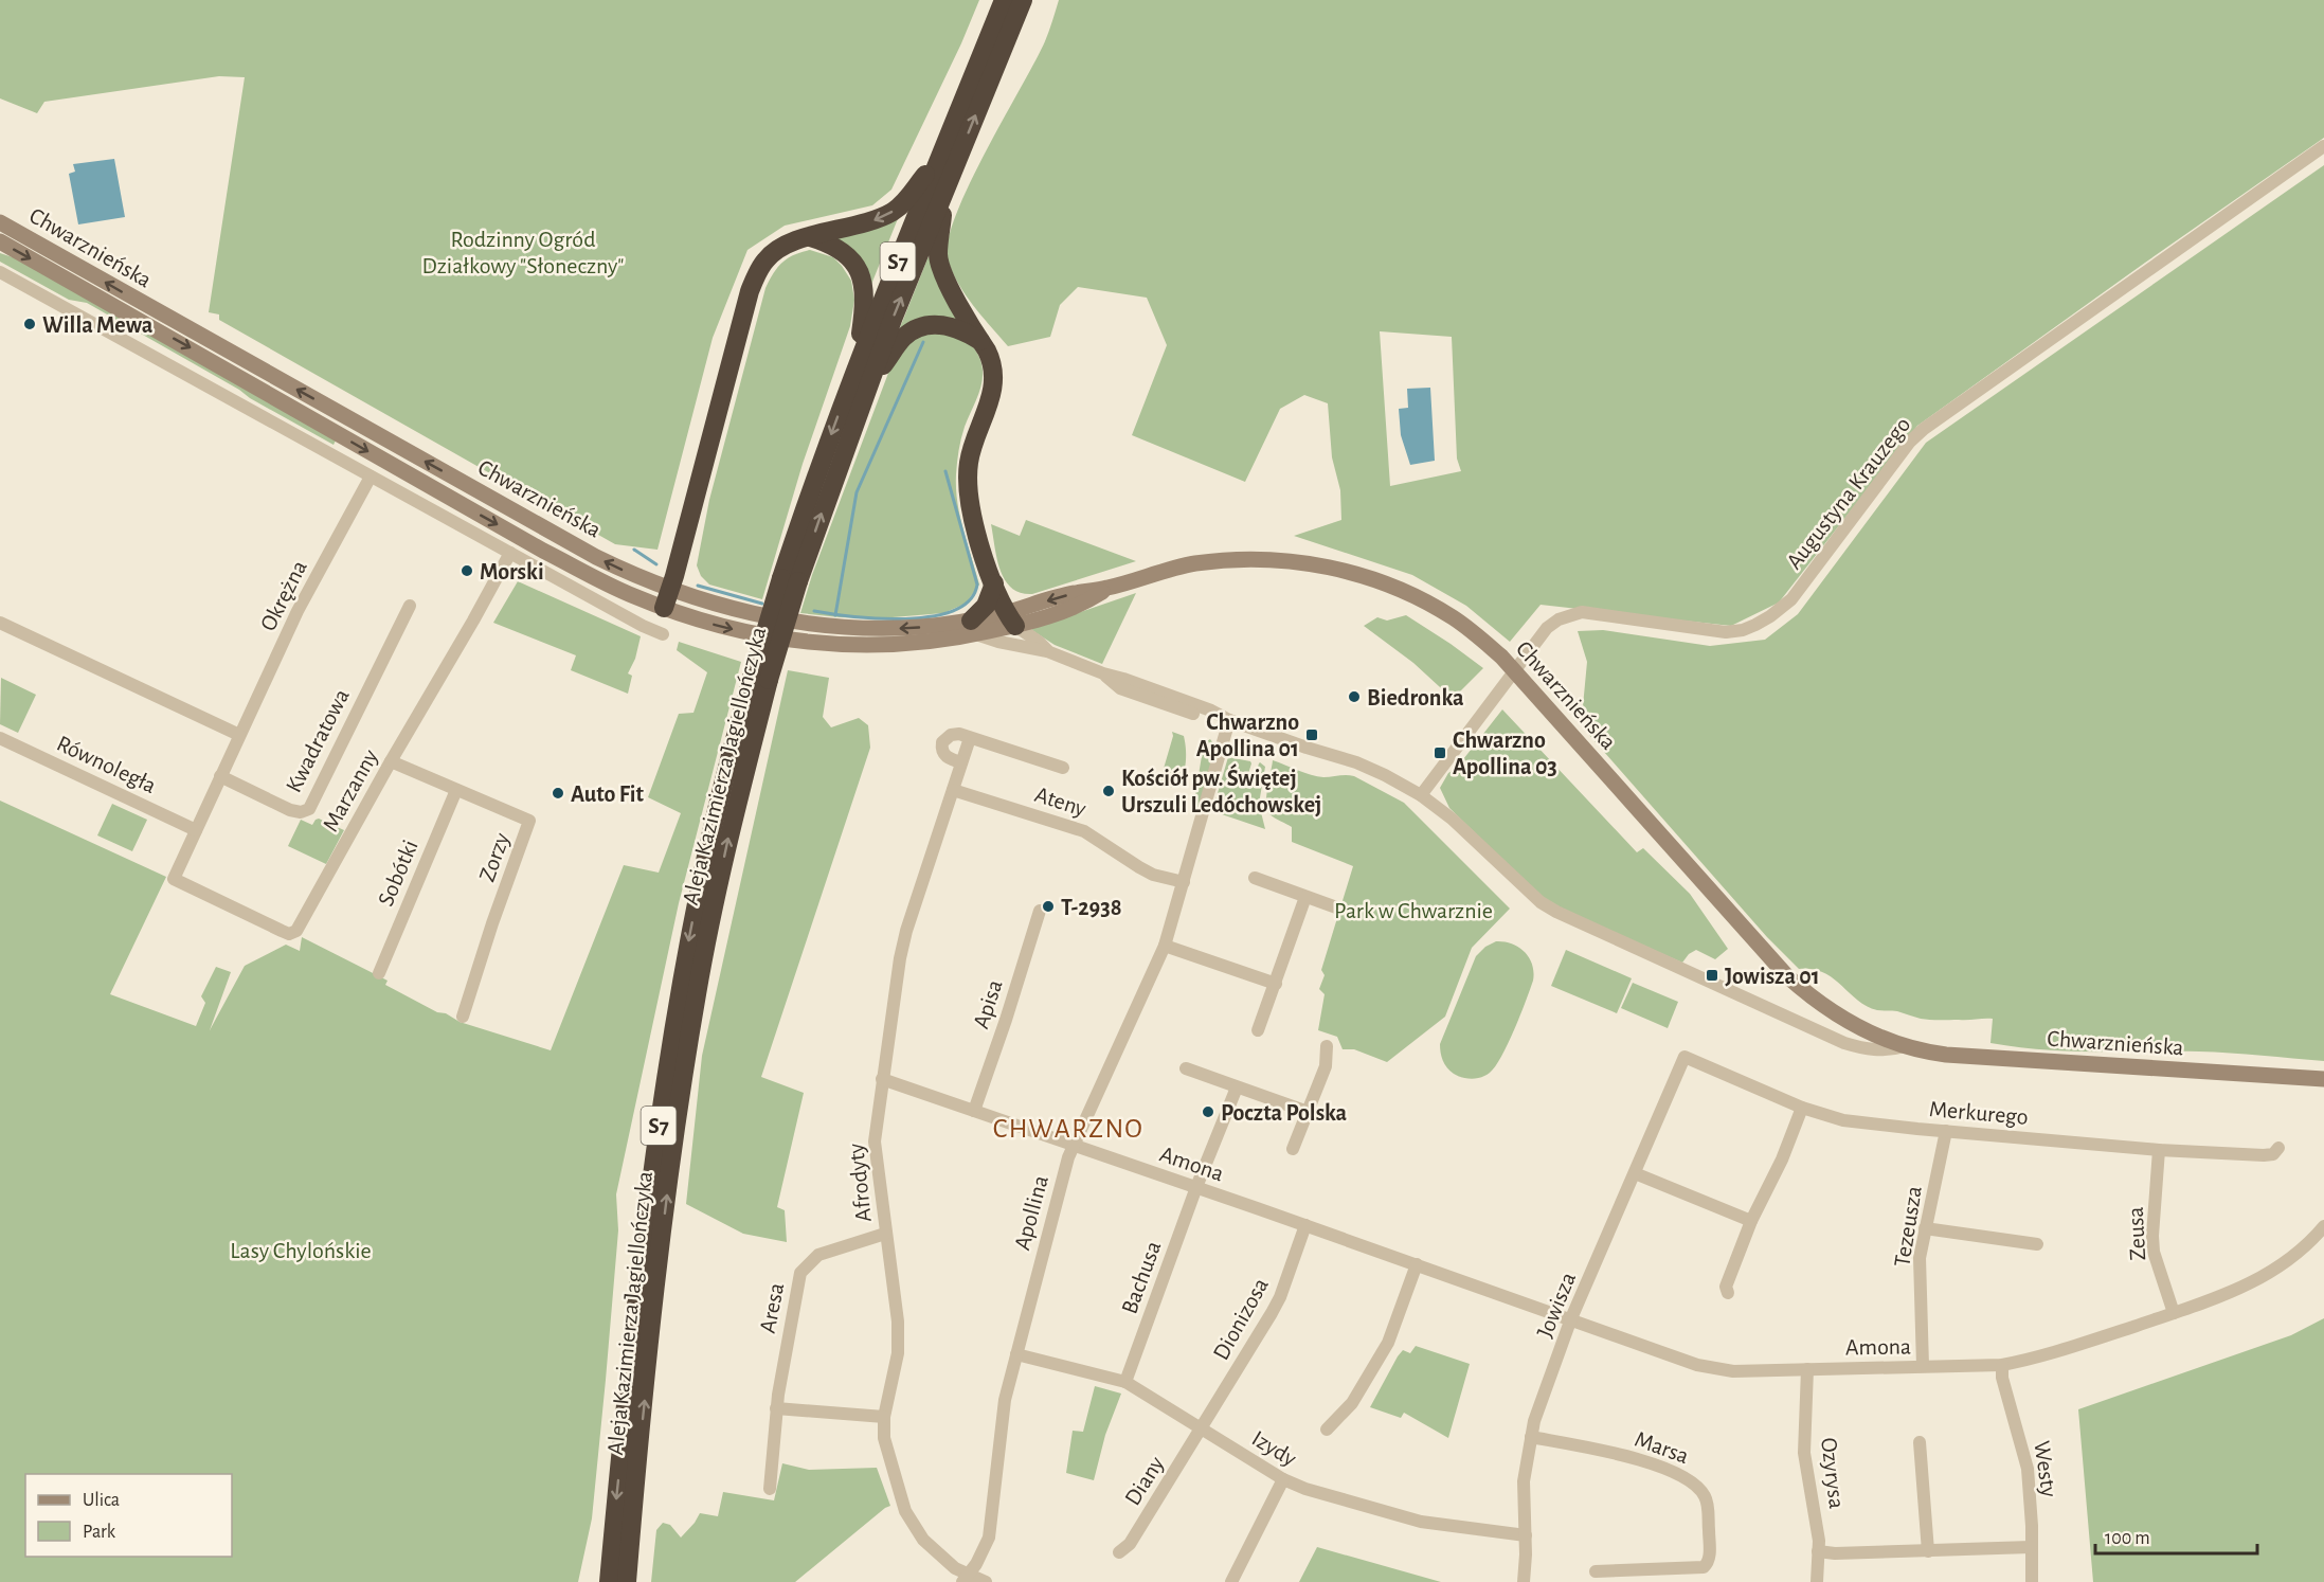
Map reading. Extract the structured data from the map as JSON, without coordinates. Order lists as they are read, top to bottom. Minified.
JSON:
{"streets":{"highway":["S7","Aleja Kazimierza Jagiellończyka"],"main road":["Chwarznieńska"],"street":["Augustyna Krauzego","Okrężna","Kwadratowa","Równoległa","Marzanny","Ateny","Zorzy","Sobótki","Apisa","Merkurego","Amona","Afrodyty","Apollina","Tezeusza","Zeusa","Bachusa","Jowisza","Aresa","Dionizosa","Marsa","Izydy","Westy","Ozyrysa","Diany"]},"crossings":[["Chwarznieńska","Augustyna Krauzego"],["Chwarznieńska","Apollina"],["Okrężna","Kwadratowa"],["Okrężna","Równoległa"],["Okrężna","Marzanny"],["Marzanny","Zorzy"],["Ateny","Afrodyty"],["Ateny","Apollina"],["Zorzy","Sobótki"],["Apisa","Amona"],["Merkurego","Tezeusza"],["Merkurego","Zeusa"],["Merkurego","Jowisza"],["Amona","Afrodyty"],["Amona","Apollina"],["Amona","Tezeusza"],["Amona","Zeusa"],["Amona","Bachusa"],["Amona","Jowisza"],["Amona","Dionizosa"],["Amona","Westy"],["Amona","Ozyrysa"],["Afrodyty","Apollina"],["Afrodyty","Aresa"],["Apollina","Izydy"],["Bachusa","Izydy"],["Jowisza","Marsa"],["Jowisza","Izydy"],["Dionizosa","Izydy"],["Dionizosa","Diany"],["Izydy","Diany"]],"districts":["CHWARZNO"],"parks":["Rodzinny Ogród Działkowy \"Słoneczny\"","Park w Chwarznie","Lasy Chylońskie"],"places":{"other":["Willa Mewa","Morski","Biedronka","Kościół pw. Świętej Urszuli Ledóchowskej","Auto Fit","T-2938","Poczta Polska"],"transit":["Chwarzno Apollina 01","Chwarzno Apollina 03","Jowisza 01"]},"legend":["Ulica","Park"],"scale_bar":"100 m"}
